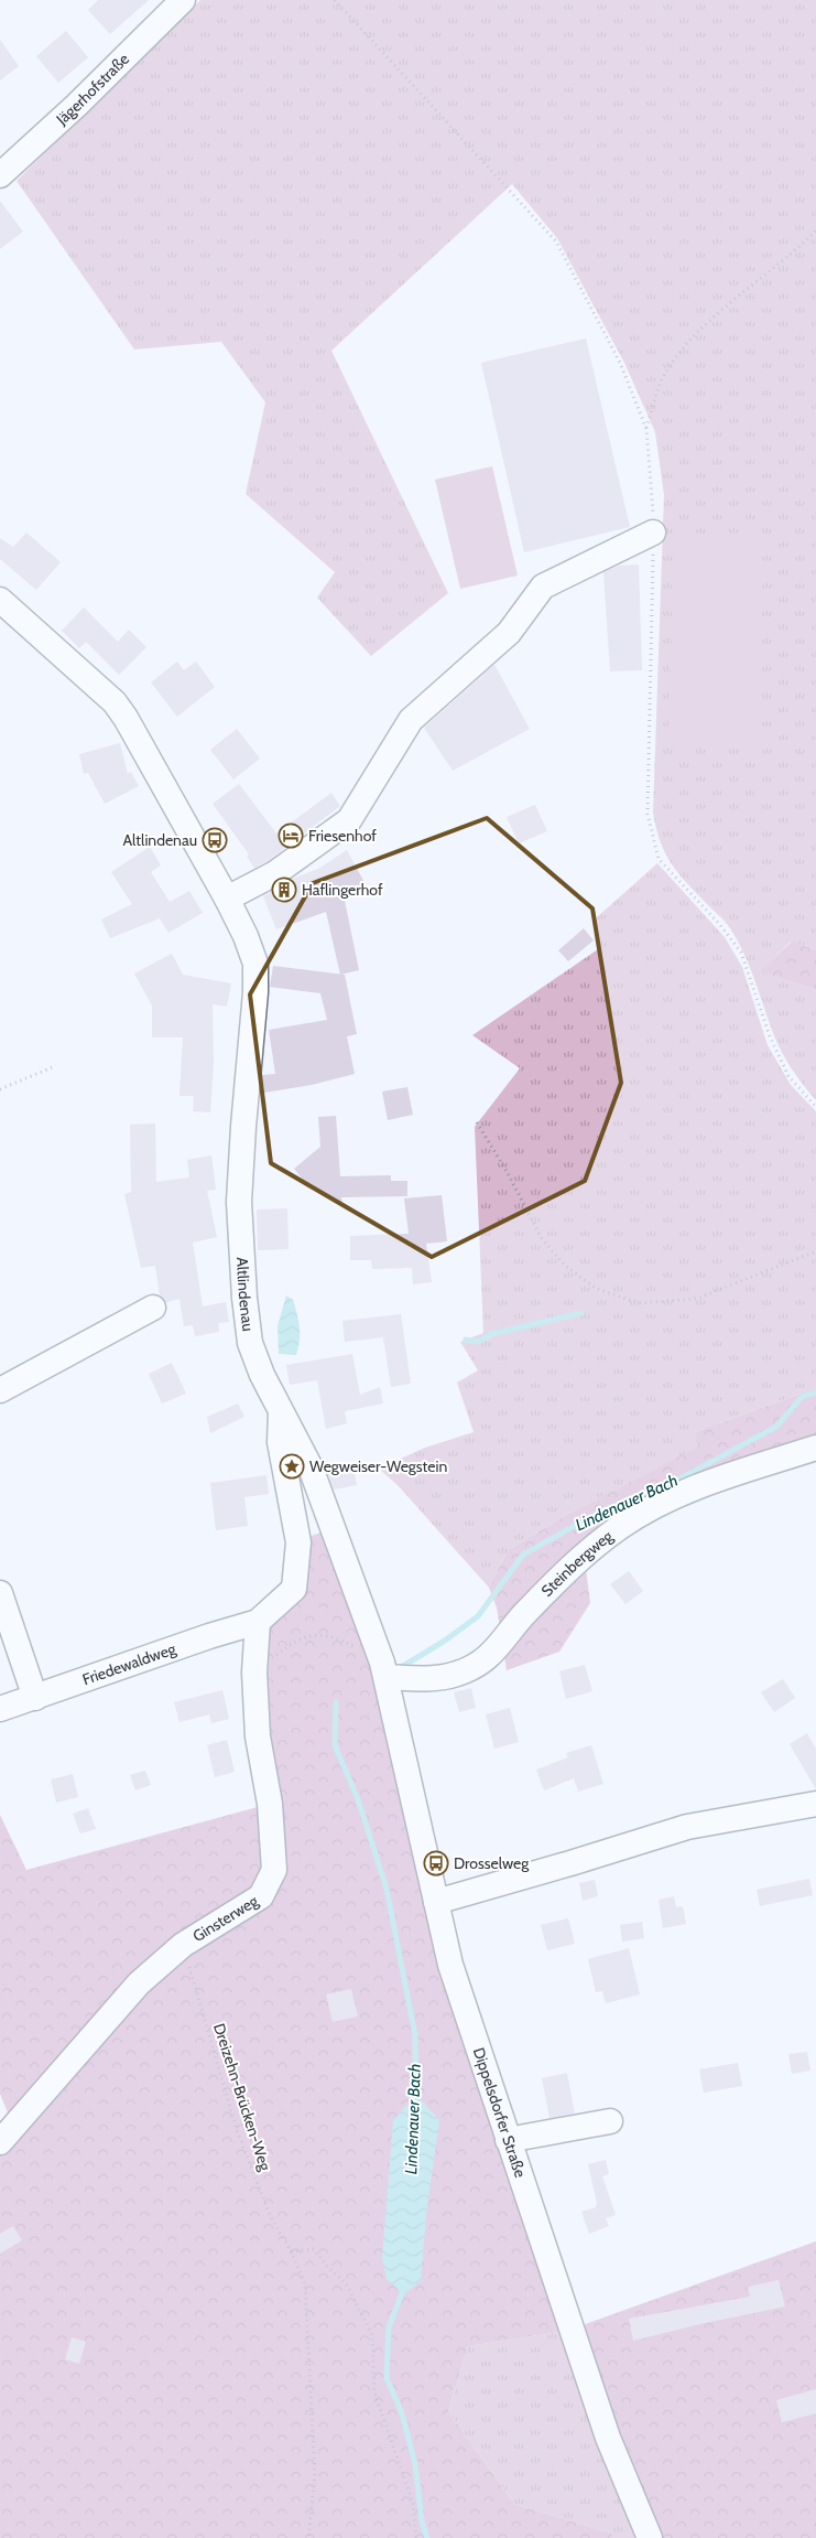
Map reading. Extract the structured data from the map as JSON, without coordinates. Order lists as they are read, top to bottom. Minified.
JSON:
{"streets":{"street":["Jägerhofstraße","Altlindenau","Steinbergweg","Friedewaldweg","Ginsterweg","Dippelsdorfer Straße"],"path":["Dreizehn-Brücken-Weg"]},"crossings":[["Altlindenau","Steinbergweg"],["Altlindenau","Dippelsdorfer Straße"],["Steinbergweg","Dippelsdorfer Straße"],["Friedewaldweg","Ginsterweg"],["Ginsterweg","Dreizehn-Brücken-Weg"]],"water":["Lindenauer Bach"],"places":{"hotel":["Friesenhof"],"bus stop":["Altlindenau","Drosselweg"],"building":["Haflingerhof"],"place":["Wegweiser-Wegstein"]}}
